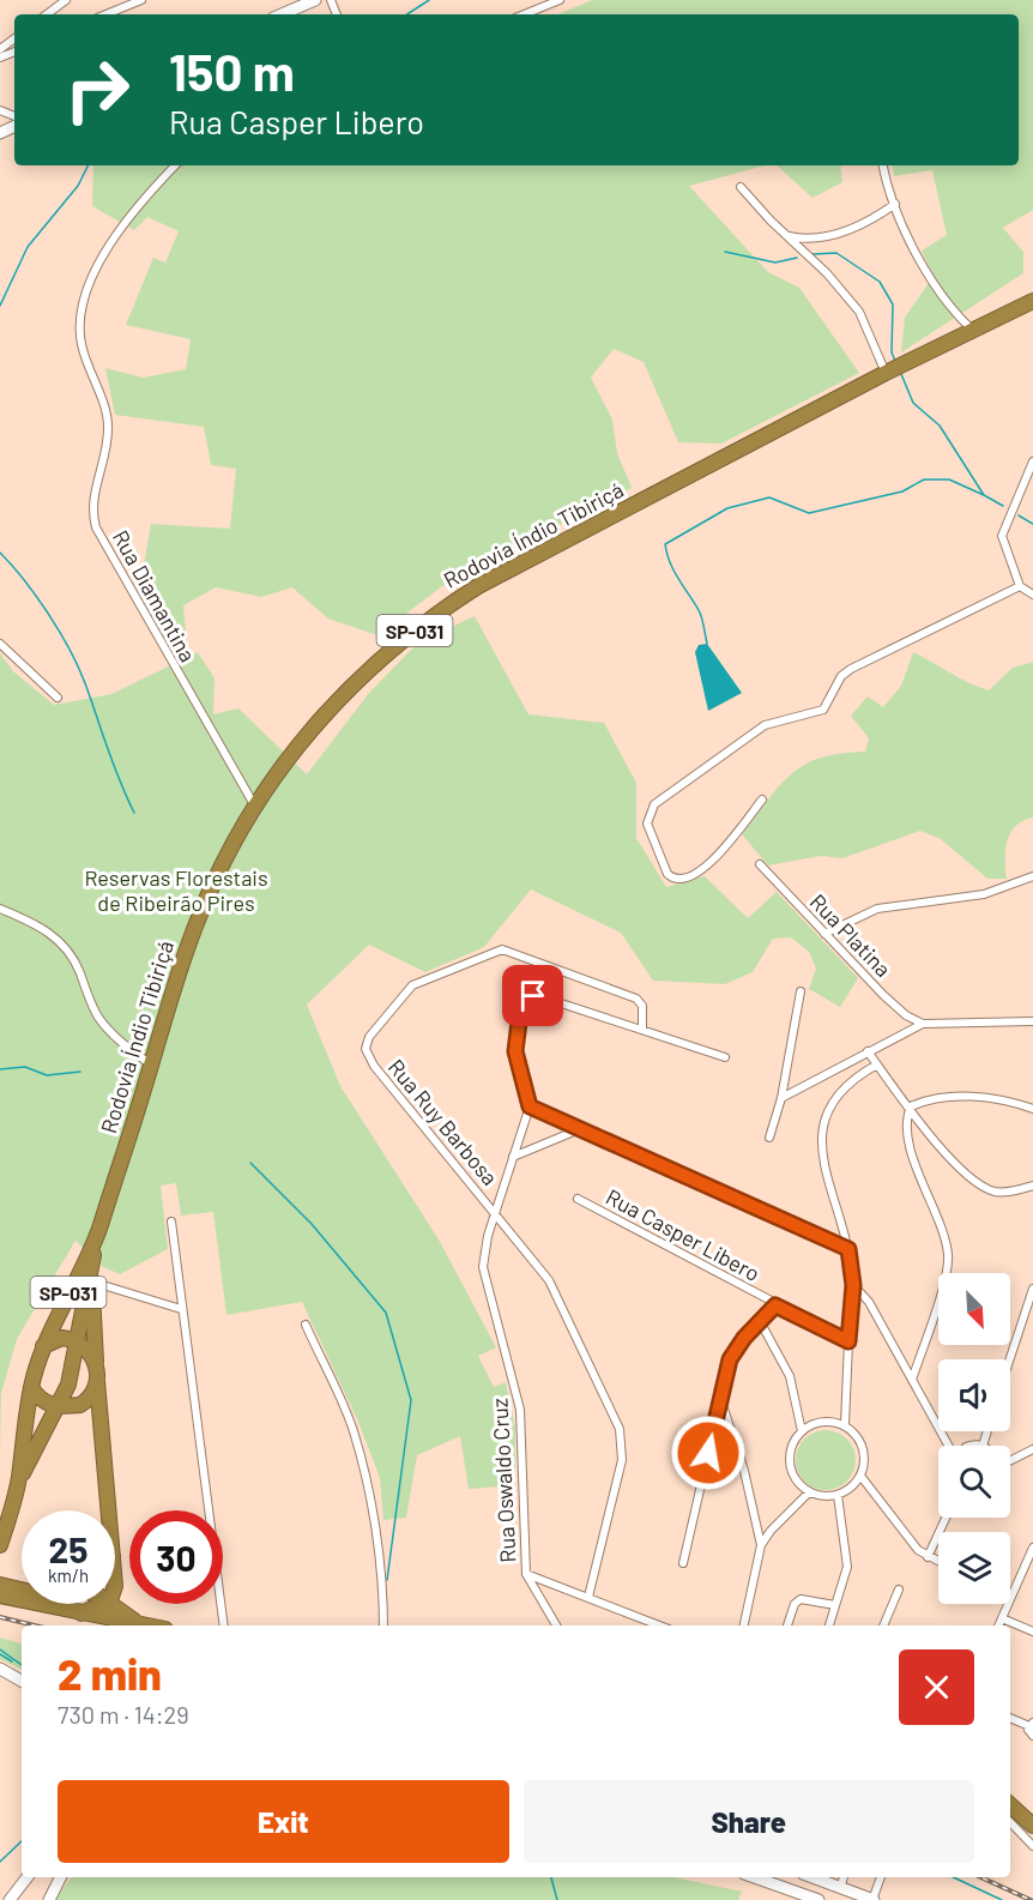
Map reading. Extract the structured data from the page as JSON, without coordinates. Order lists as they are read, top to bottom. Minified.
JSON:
{"streets":{"highway":["Rodovia Índio Tibiriçá","SP-031"],"street":["Rua Diamantina","Rua Platina","Rua Ruy Barbosa","Rua Casper Libero","Rua Oswaldo Cruz"]},"crossings":[["Rodovia Índio Tibiriçá","Rua Diamantina"],["Rua Ruy Barbosa","Rua Oswaldo Cruz"]],"parks":["Reservas Florestais de Ribeirão Pires"],"north":"bottom right","page":{"turn":["150 m","Rua Casper Libero"],"speed":"25 km/h","limit":"30","heading":["2 min","730 m · 14:29"],"buttons":["Exit","Share"]}}
